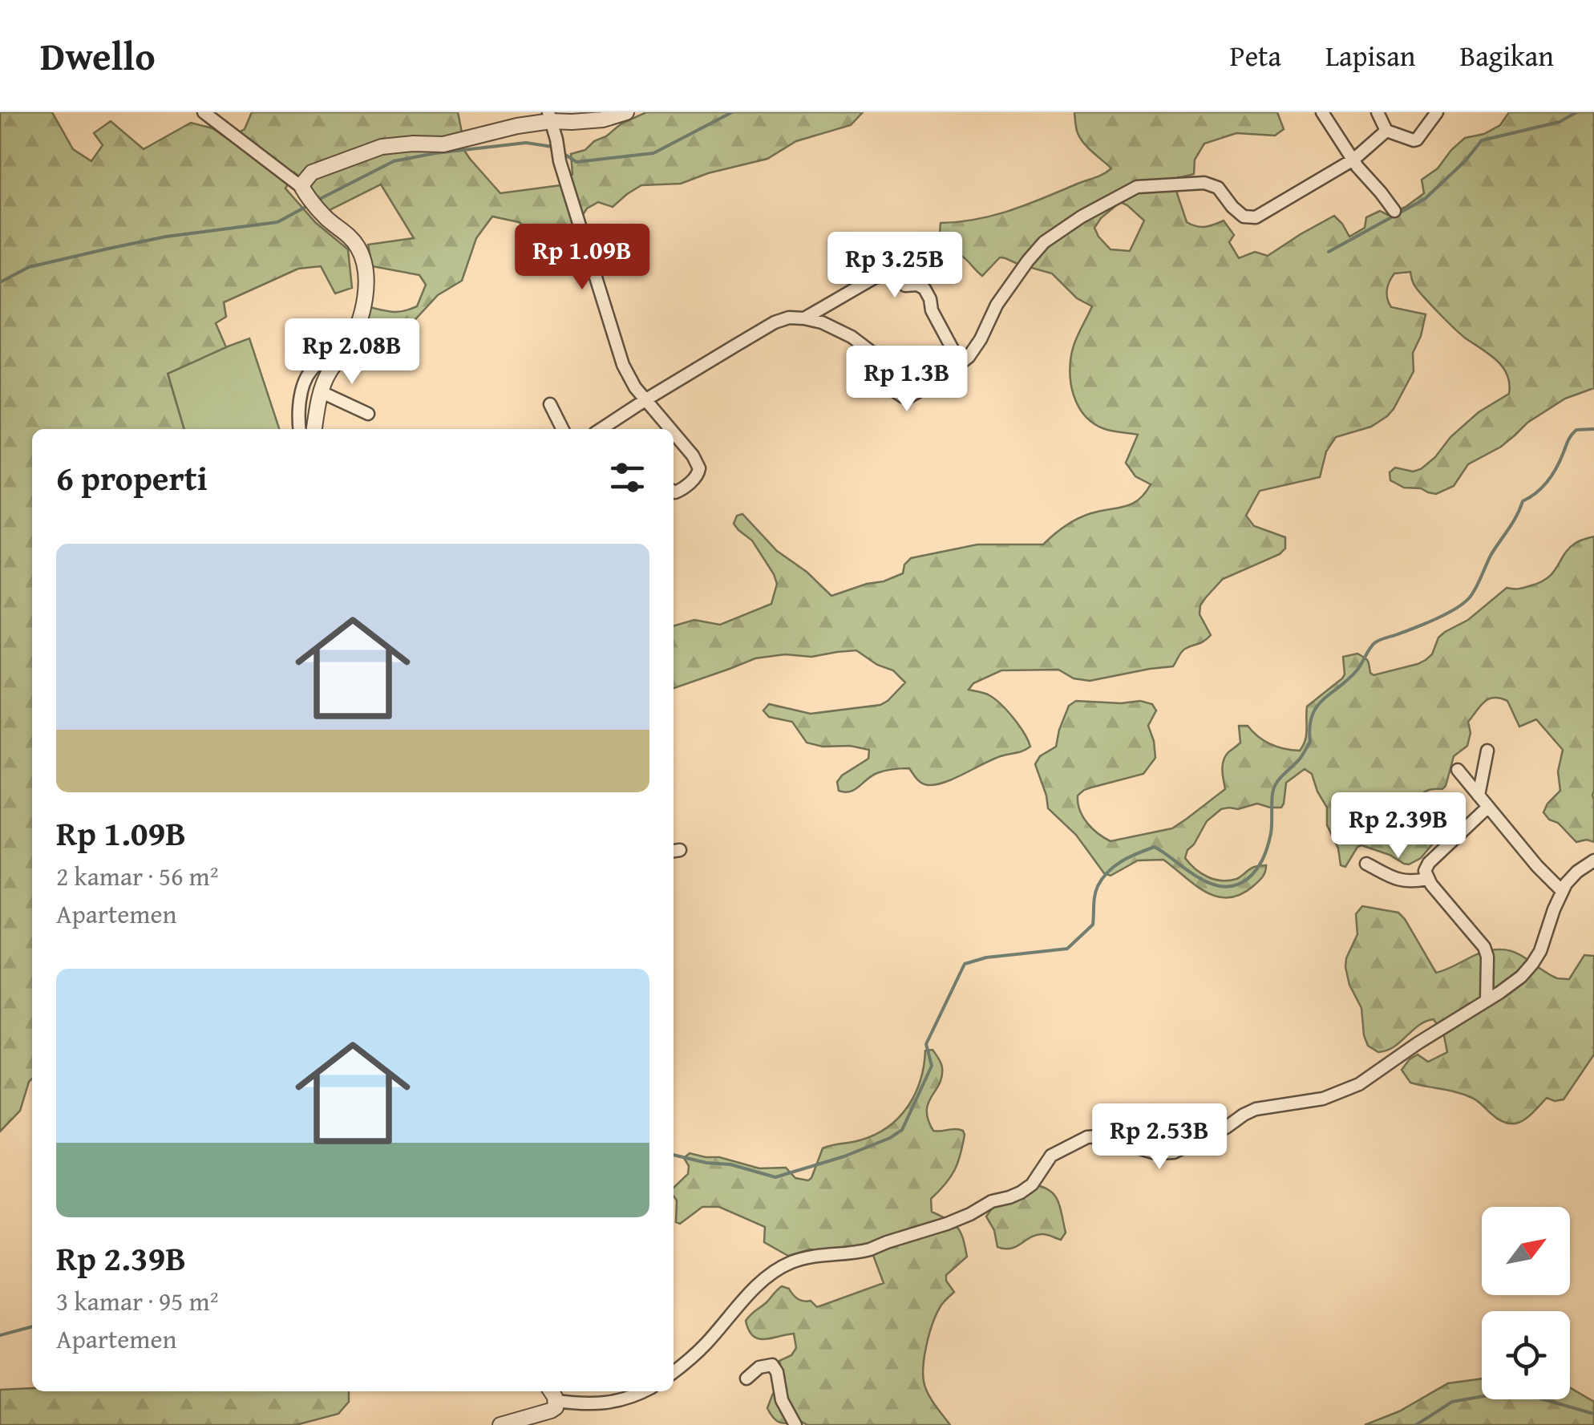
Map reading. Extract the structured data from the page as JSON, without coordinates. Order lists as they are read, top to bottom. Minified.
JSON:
{"north":"top right","page":{"header":"Dwello","nav":["Peta","Lapisan","Bagikan"],"price":["Rp 1.09B","Rp 3.25B","Rp 2.08B","Rp 1.3B","Rp 2.39B","Rp 2.53B"],"heading":"6 properti","list":[{"name":"Rp 1.09B","note":"2 kamar · 56 m² · Apartemen"},{"name":"Rp 2.39B","note":"3 kamar · 95 m² · Apartemen"}]}}
